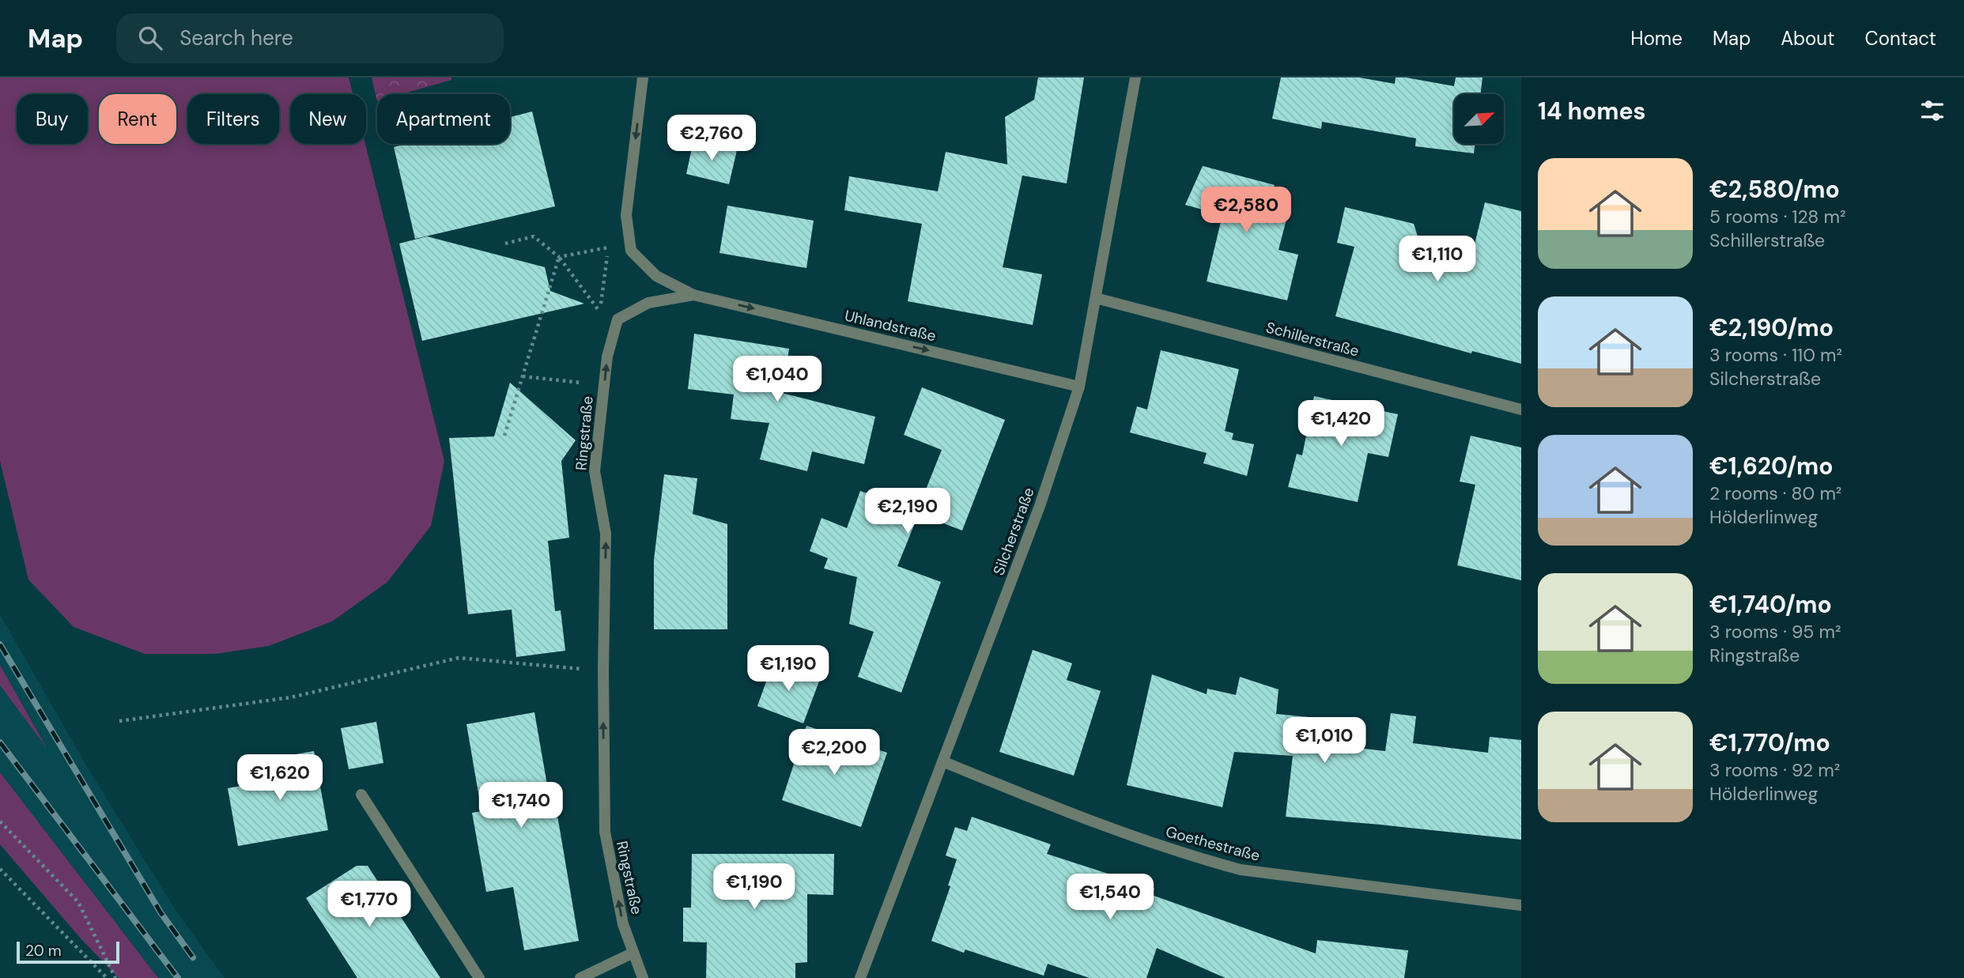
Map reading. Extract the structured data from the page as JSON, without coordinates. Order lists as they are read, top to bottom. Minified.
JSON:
{"streets":{"street":["Uhlandstraße","Schillerstraße","Ringstraße","Silcherstraße","Goethestraße"]},"crossings":[["Uhlandstraße","Ringstraße"],["Uhlandstraße","Silcherstraße"],["Schillerstraße","Silcherstraße"],["Silcherstraße","Goethestraße"]],"one_way":["Uhlandstraße","Ringstraße"],"scale_bar":"20 m","north":"top right","page":{"header":"Map","search":"Search here","nav":["Home","Map","About","Contact"],"heading":"14 homes","chip":["Buy","Rent","Filters","New","Apartment"],"price":["€2,760","€2,580","€1,110","€1,040","€1,420","€2,190","€1,190","€1,010","€2,200","€1,620","€1,740","€1,190","€1,540","€1,770"],"list":[{"name":"€2,580/mo","note":"5 rooms · 128 m² · Schillerstraße"},{"name":"€2,190/mo","note":"3 rooms · 110 m² · Silcherstraße"},{"name":"€1,620/mo","note":"2 rooms · 80 m² · Hölderlinweg"},{"name":"€1,740/mo","note":"3 rooms · 95 m² · Ringstraße"},{"name":"€1,770/mo","note":"3 rooms · 92 m² · Hölderlinweg"}],"scale":"20 m"}}
